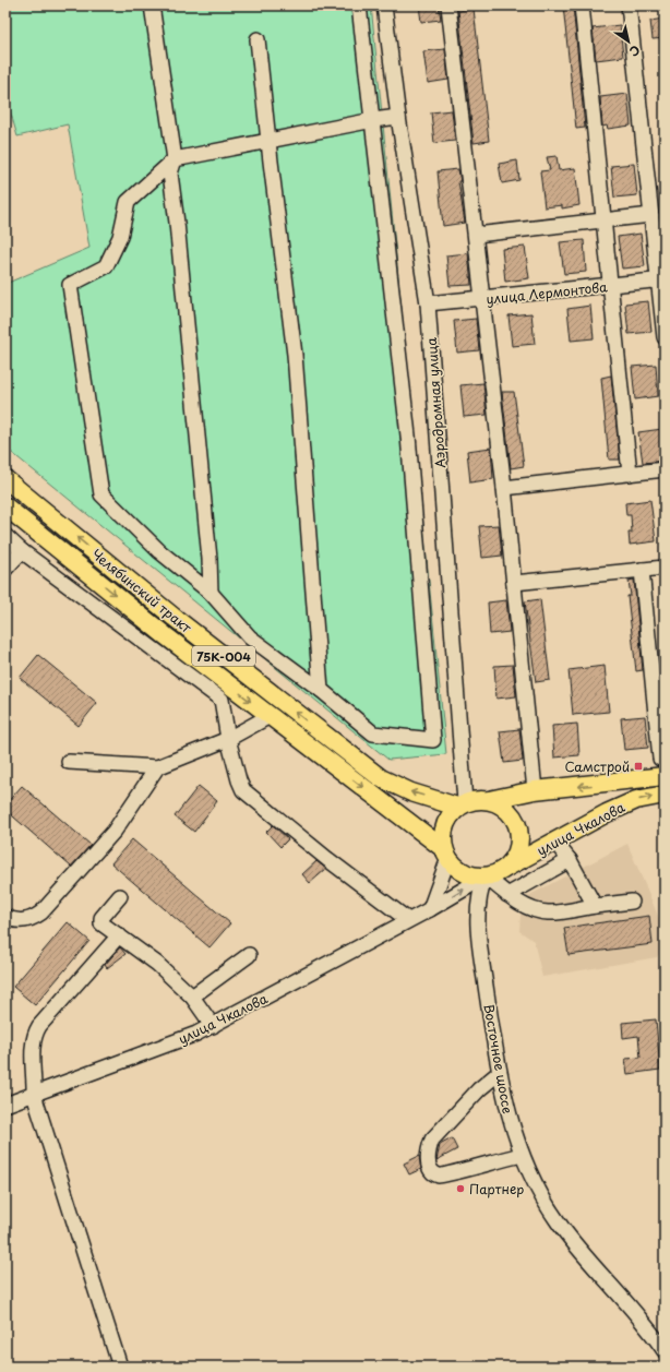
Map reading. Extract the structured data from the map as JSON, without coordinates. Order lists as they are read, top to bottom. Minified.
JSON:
{"streets":{"main road":["Челябинский тракт","75К-004","улица Чкалова"],"street":["улица Лермонтова","Аэродромная улица","Восточное шоссе"]},"crossings":[["улица Лермонтова","Аэродромная улица"],["Аэродромная улица","Челябинский тракт"],["Аэродромная улица","улица Чкалова"],["Аэродромная улица","Восточное шоссе"],["Челябинский тракт","улица Чкалова"],["Челябинский тракт","Восточное шоссе"],["улица Чкалова","Восточное шоссе"]],"places":{"transit":["Самстрой"],"other":["Партнер"]},"north":"bottom right"}
